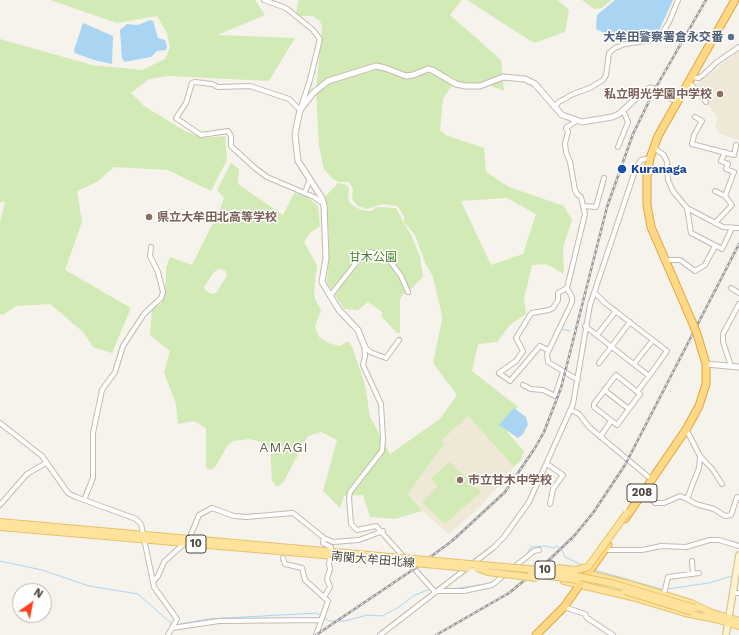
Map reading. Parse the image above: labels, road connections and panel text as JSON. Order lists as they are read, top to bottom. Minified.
{"streets":{"highway":["208"],"main road":["10","南関大牟田北線"]},"districts":["AMAGI"],"parks":["甘木公園"],"places":["大牟田警察署倉永交番","私立明光学園中学校","Kuranaga","県立大牟田北高等学校","市立甘木中学校"],"north":"top right"}
